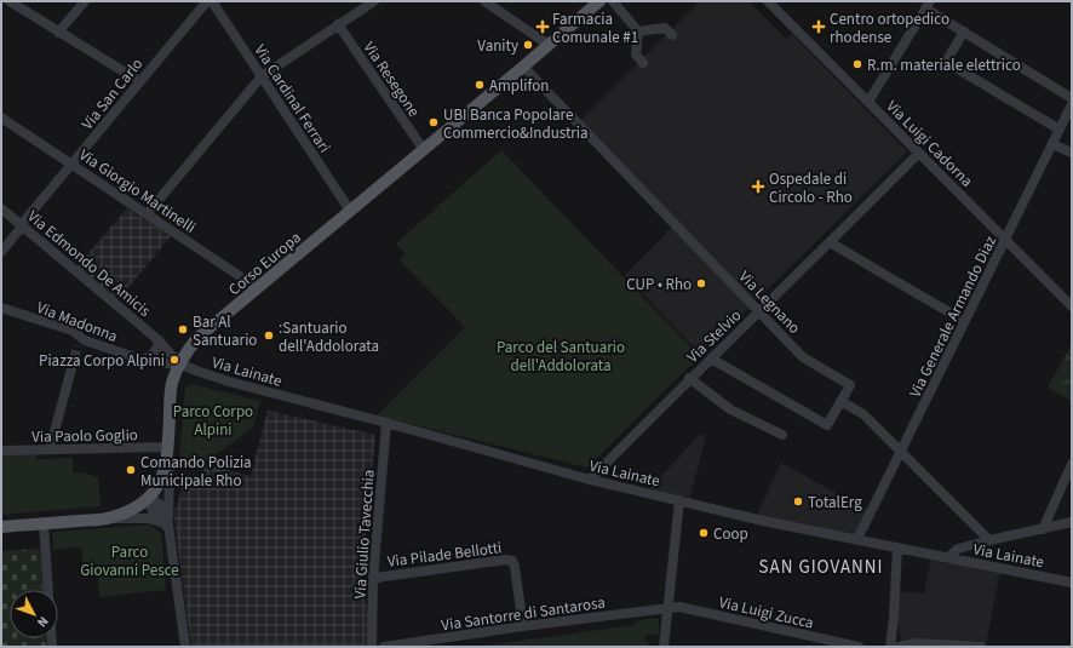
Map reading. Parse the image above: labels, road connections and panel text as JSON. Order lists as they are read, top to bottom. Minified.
{"streets":{"main road":["Corso Europa"],"street":["Via Resegone","Via San Carlo","Via Cardinal Ferrari","Via Luigi Cadorna","Via Giorgio Martinelli","Via Edmondo De Amicis","Via Legnano","Via Generale Armando Diaz","Via Madonna","Via Stelvio","Via Lainate","Via Paolo Goglio","Via Giulio Tavecchia","Via Pilade Bellotti","Via Luigi Zucca","Via Santorre di Santarosa"]},"crossings":[["Via Resegone","Corso Europa"],["Via San Carlo","Via Giorgio Martinelli"],["Via San Carlo","Via Edmondo De Amicis"],["Via Cardinal Ferrari","Corso Europa"],["Via Luigi Cadorna","Via Generale Armando Diaz"],["Via Luigi Cadorna","Via Stelvio"],["Via Giorgio Martinelli","Corso Europa"],["Corso Europa","Via Legnano"],["Corso Europa","Via Lainate"],["Corso Europa","Via Paolo Goglio"],["Via Legnano","Via Stelvio"],["Via Generale Armando Diaz","Via Lainate"],["Via Stelvio","Via Lainate"],["Via Lainate","Via Giulio Tavecchia"],["Via Giulio Tavecchia","Via Pilade Bellotti"],["Via Pilade Bellotti","Via Santorre di Santarosa"],["Via Luigi Zucca","Via Santorre di Santarosa"]],"districts":["SAN GIOVANNI"],"parks":["Parco del Santuario dell'Addolorata","Parco Corpo Alpini","Parco Giovanni Pesce"],"places":{"health":["Farmacia Comunale #1","Centro ortopedico rhodense","Ospedale di Circolo - Rho"],"other":["Vanity","R.m. materiale elettrico","Amplifon","UBI Banca Popolare Commercio&Industria","CUP • Rho","Bar Al Santuario",":Santuario dell'Addolorata","Piazza Corpo Alpini","Comando Polizia Municipale Rho","TotalErg","Coop"]},"north":"bottom right"}
